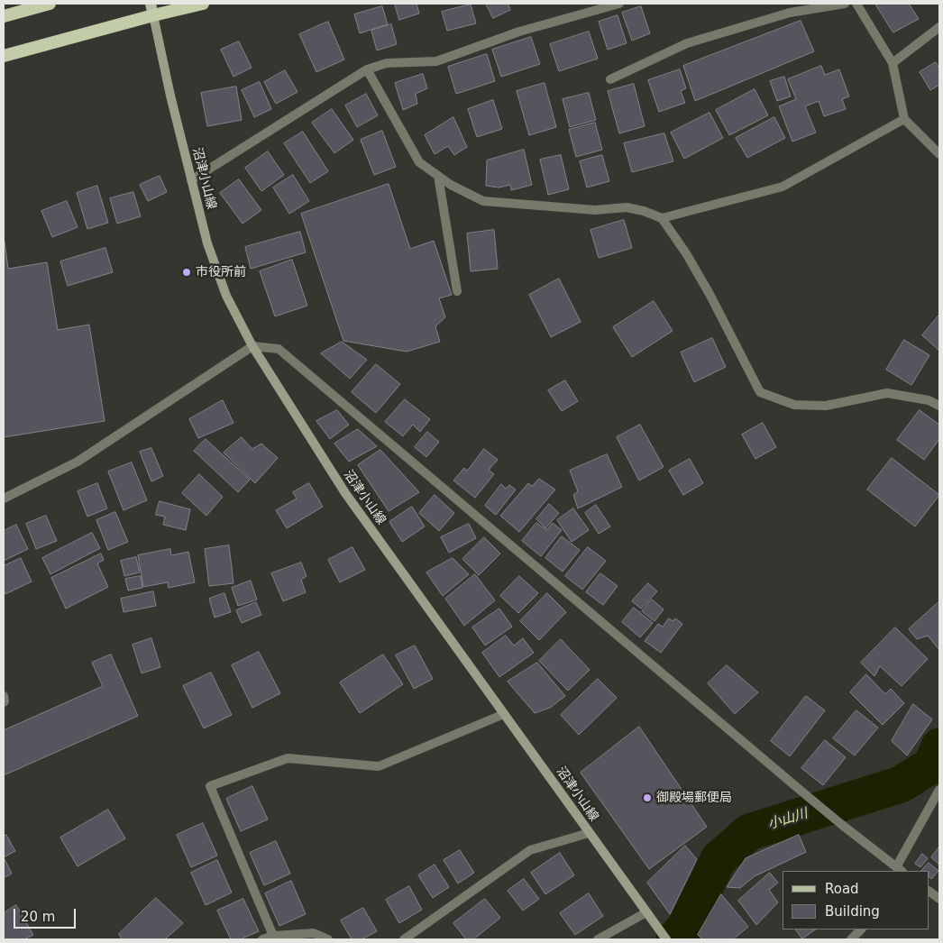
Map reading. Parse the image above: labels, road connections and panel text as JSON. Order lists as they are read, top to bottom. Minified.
{"streets":{"main road":["沼津小山線"]},"water":["小山川"],"places":["市役所前","御殿場郵便局"],"legend":["Road","Building"],"scale_bar":"20 m"}
